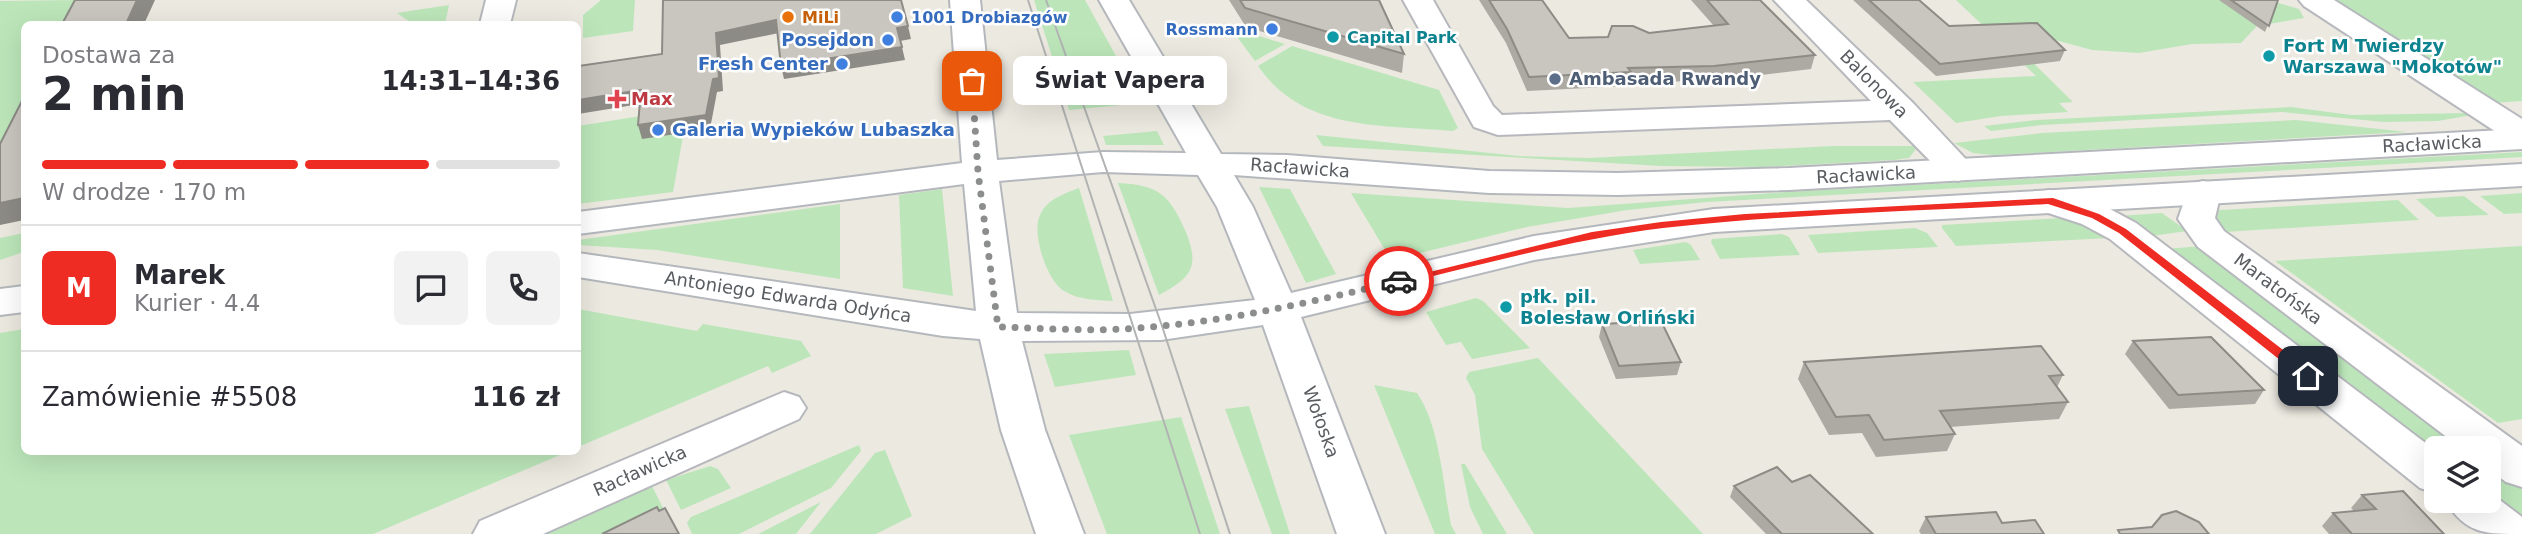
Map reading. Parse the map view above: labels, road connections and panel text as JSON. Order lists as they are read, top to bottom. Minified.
{"streets":{"main road":["Balonowa","Racławicka","Maratońska","Antoniego Edwarda Odyńca","Wołoska"]},"crossings":[["Balonowa","Racławicka"],["Racławicka","Maratońska"],["Racławicka","Antoniego Edwarda Odyńca"],["Racławicka","Wołoska"]],"places":{"other":["MiLi","1001 Drobiazgów","Rossmann","Capital Park","Posejdon","Fort M Twierdzy Warszawa \"Mokotów\"","Fresh Center","Ambasada Rwandy","Świat Vapera","Galeria Wypieków Lubaszka","płk. pil. Bolesław Orliński"],"health":["Max"]},"page":{"heading":["2 min","Dostawa za","14:31–14:36"],"panel":["Marek","Kurier · 4.4","Zamówienie #5508","116 zł"],"bubble":"Świat Vapera","bar":"W drodze · 170 m","round":"M"}}
